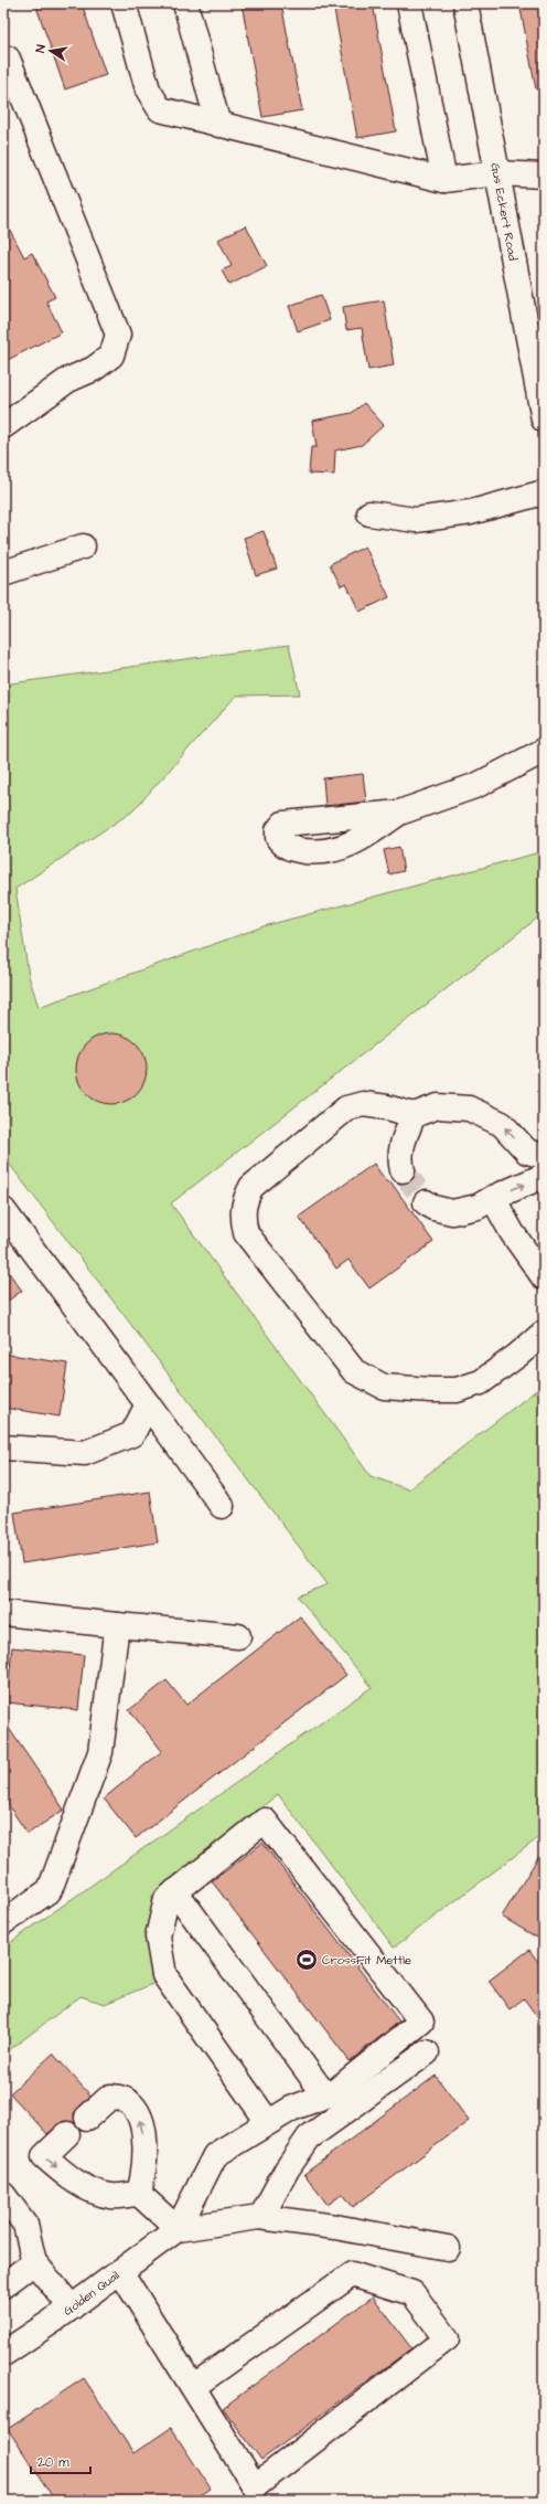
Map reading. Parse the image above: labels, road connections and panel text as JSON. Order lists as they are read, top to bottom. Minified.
{"streets":{"street":["Gus Eckert Road","Golden Quail"]},"places":{"sports":["CrossFit Mettle"]},"scale_bar":"20 m","north":"left"}
